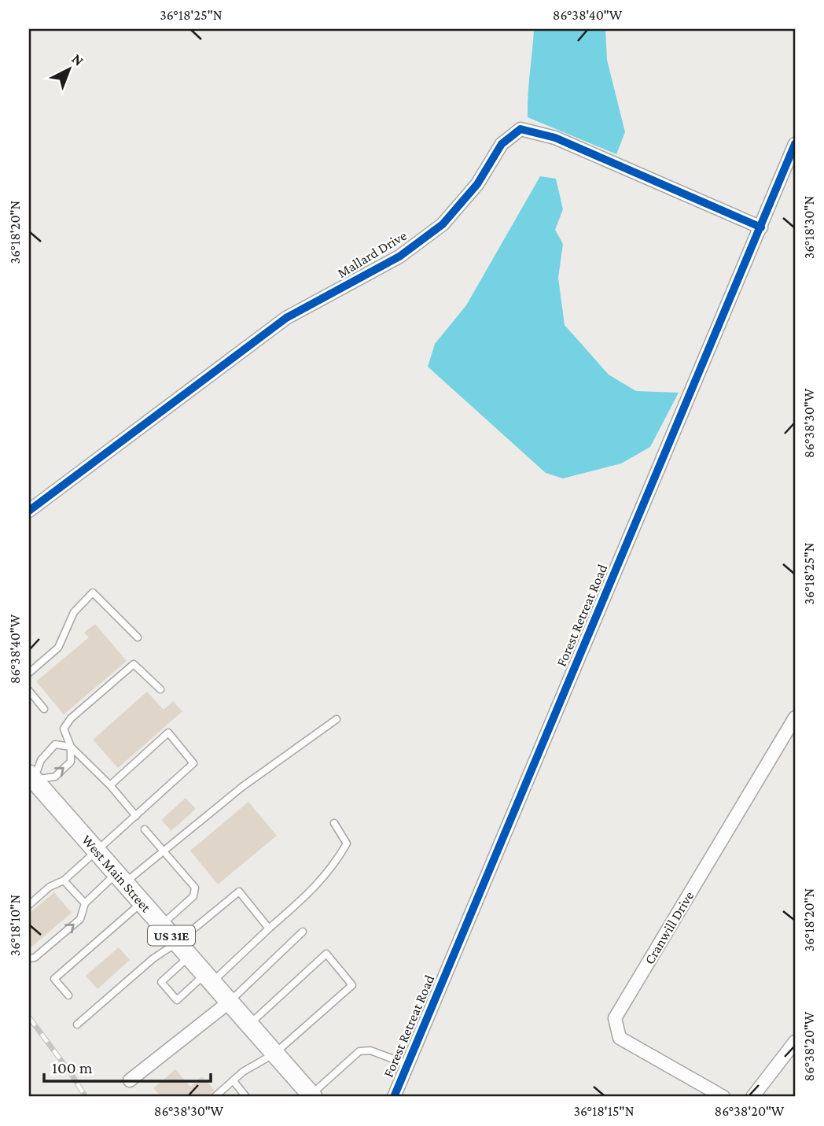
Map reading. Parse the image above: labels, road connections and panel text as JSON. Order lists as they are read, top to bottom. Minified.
{"streets":{"main road":["West Main Street","US 31E"],"street":["Mallard Drive","Forest Retreat Road","Cranwill Drive"]},"crossings":[["Mallard Drive","Forest Retreat Road"]],"scale_bar":"100 m","north":"top right","coordinates":["36°18'25\"N","86°38'40\"W","36°18'30\"N","36°18'20\"N","86°38'30\"W","36°18'10\"N","86°38'20\"W","36°18'15\"N"]}
